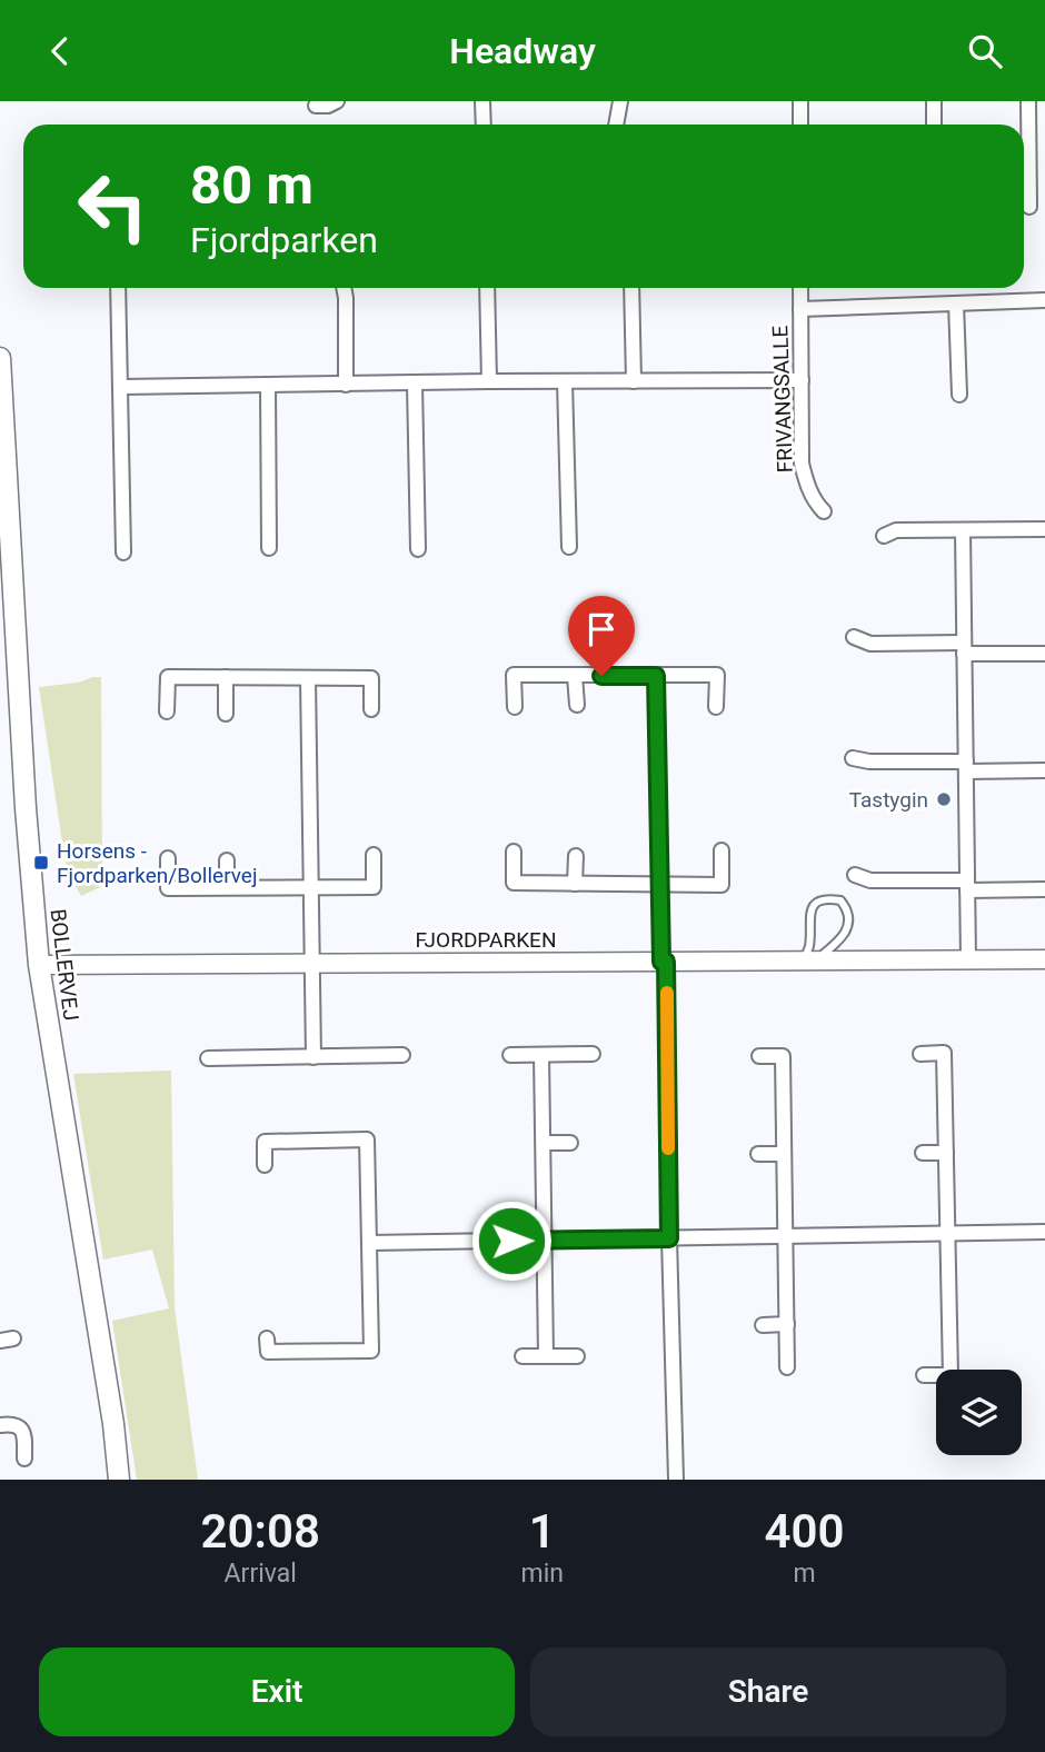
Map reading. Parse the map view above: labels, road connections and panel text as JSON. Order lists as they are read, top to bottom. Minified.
{"streets":{"main road":["BOLLERVEJ"],"street":["FRIVANGSALLE","FJORDPARKEN"]},"crossings":[["FJORDPARKEN","BOLLERVEJ"]],"places":{"other":["Tastygin"],"transit":["Horsens - Fjordparken/Bollervej"]},"page":{"header":"Headway","turn":["80 m","Fjordparken"],"eta":["20:08","Arrival","1","min","400","m"],"buttons":["Exit","Share"]}}
